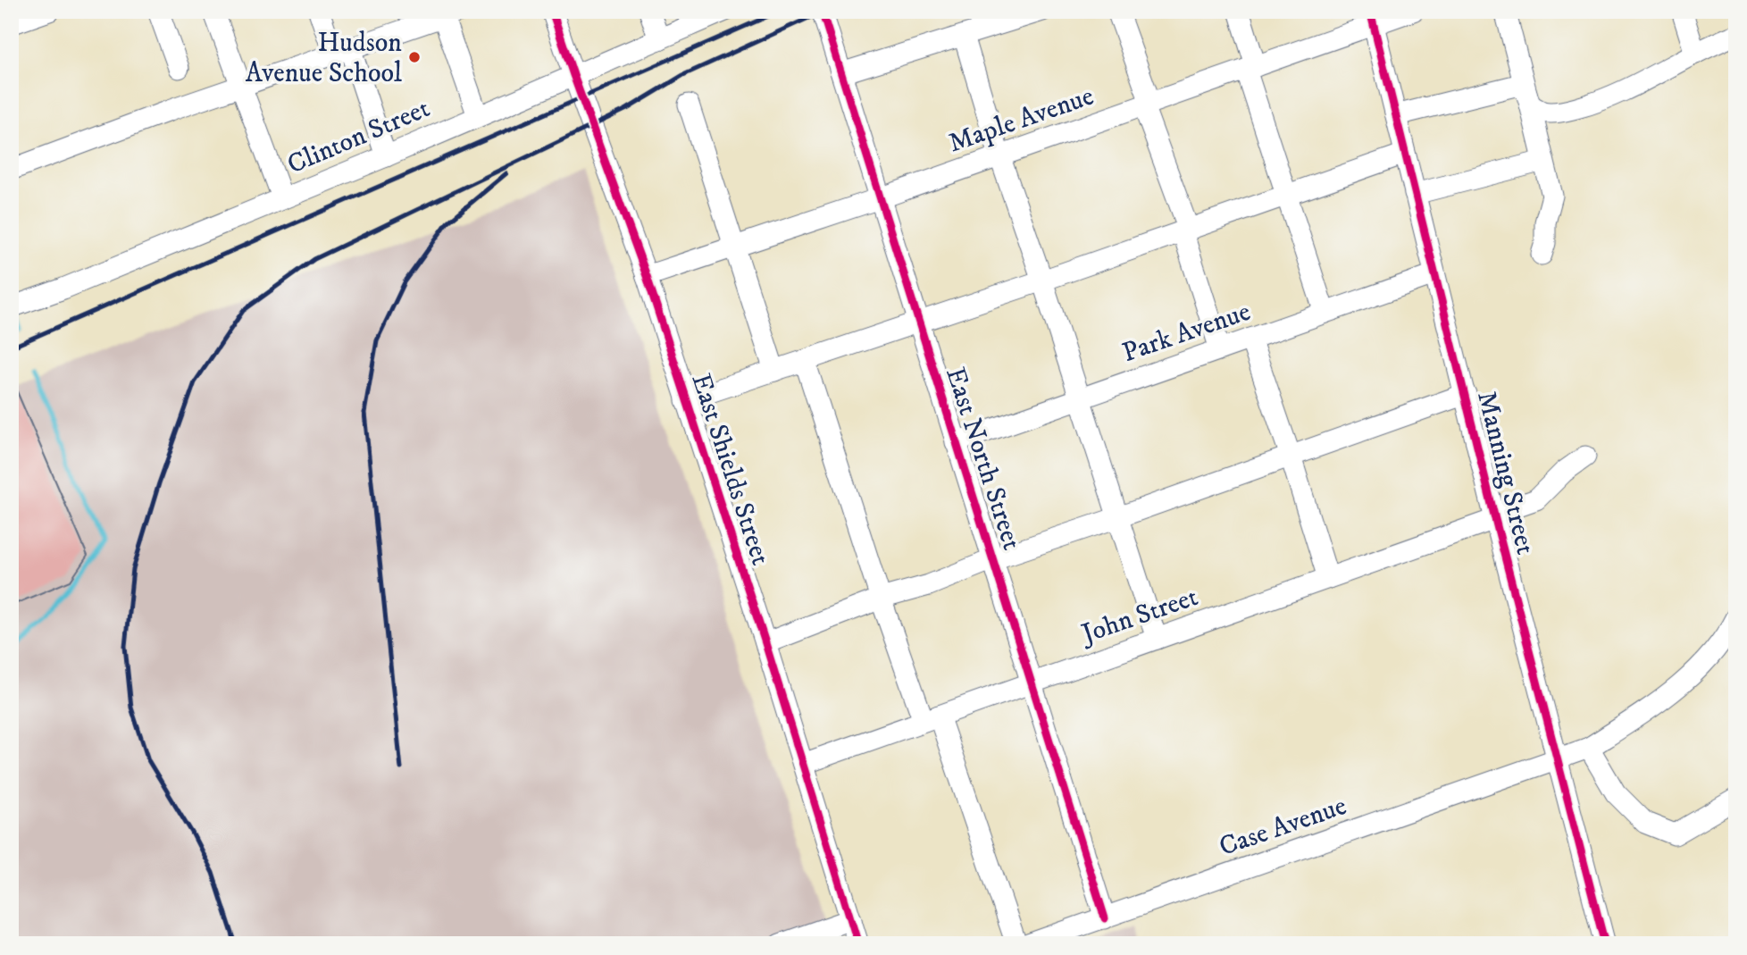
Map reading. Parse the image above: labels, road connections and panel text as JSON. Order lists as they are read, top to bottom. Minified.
{"streets":{"street":["Maple Avenue","Clinton Street","Park Avenue","East North Street","East Shields Street","Manning Street","John Street","Case Avenue"]},"crossings":[["Maple Avenue","East North Street"],["Maple Avenue","East Shields Street"],["Maple Avenue","Manning Street"],["Clinton Street","East Shields Street"],["Park Avenue","East North Street"],["Park Avenue","Manning Street"],["East North Street","John Street"],["East North Street","Case Avenue"],["East Shields Street","John Street"],["Manning Street","John Street"],["Manning Street","Case Avenue"]],"places":["Hudson Avenue School"]}
